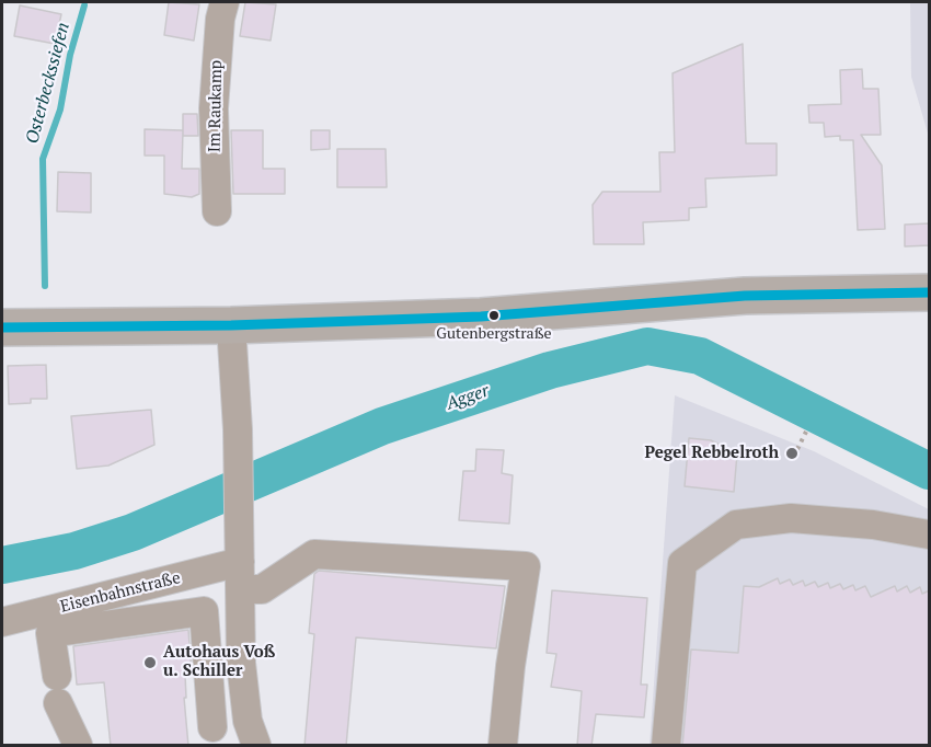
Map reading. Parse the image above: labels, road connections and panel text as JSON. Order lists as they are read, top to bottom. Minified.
{"streets":{"street":["Im Raukamp","Eisenbahnstraße"]},"water":["Osterbeckssiefen","Agger"],"places":["Gutenbergstraße","Pegel Rebbelroth","Autohaus Voß u. Schiller"]}
